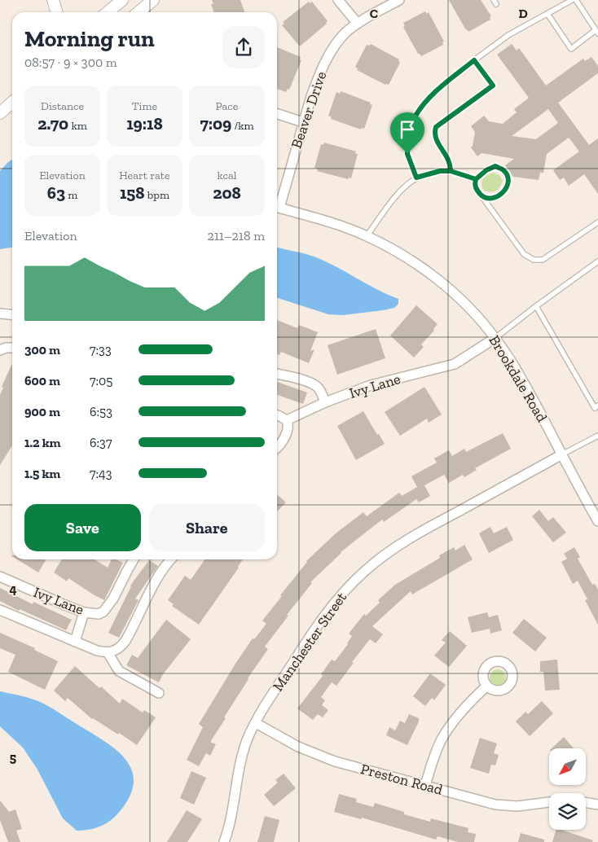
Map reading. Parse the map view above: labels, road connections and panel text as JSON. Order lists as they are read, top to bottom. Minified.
{"streets":{"street":["Beaver Drive","Brookdale Road","Ivy Lane","Manchester Street","Preston Road"]},"crossings":[["Brookdale Road","Ivy Lane"],["Brookdale Road","Manchester Street"],["Manchester Street","Preston Road"]],"north":"bottom left","page":{"heading":["Morning run","08:57 · 9 × 300 m"],"stats":[["Distance","2.70 km"],["Time","19:18"],["Pace","7:09 /km"],["Elevation","63 m"],["Heart rate","158 bpm"],["kcal","208"]],"chart":["Elevation","211–218 m"],"list":[{"name":"300 m","note":"7:33"},{"name":"600 m","note":"7:05"},{"name":"900 m","note":"6:53"},{"name":"1.2 km","note":"6:37"},{"name":"1.5 km","note":"7:43"}],"buttons":["Save","Share"]},"grid":{"columns":["C","D"],"rows":["4","5"]}}
